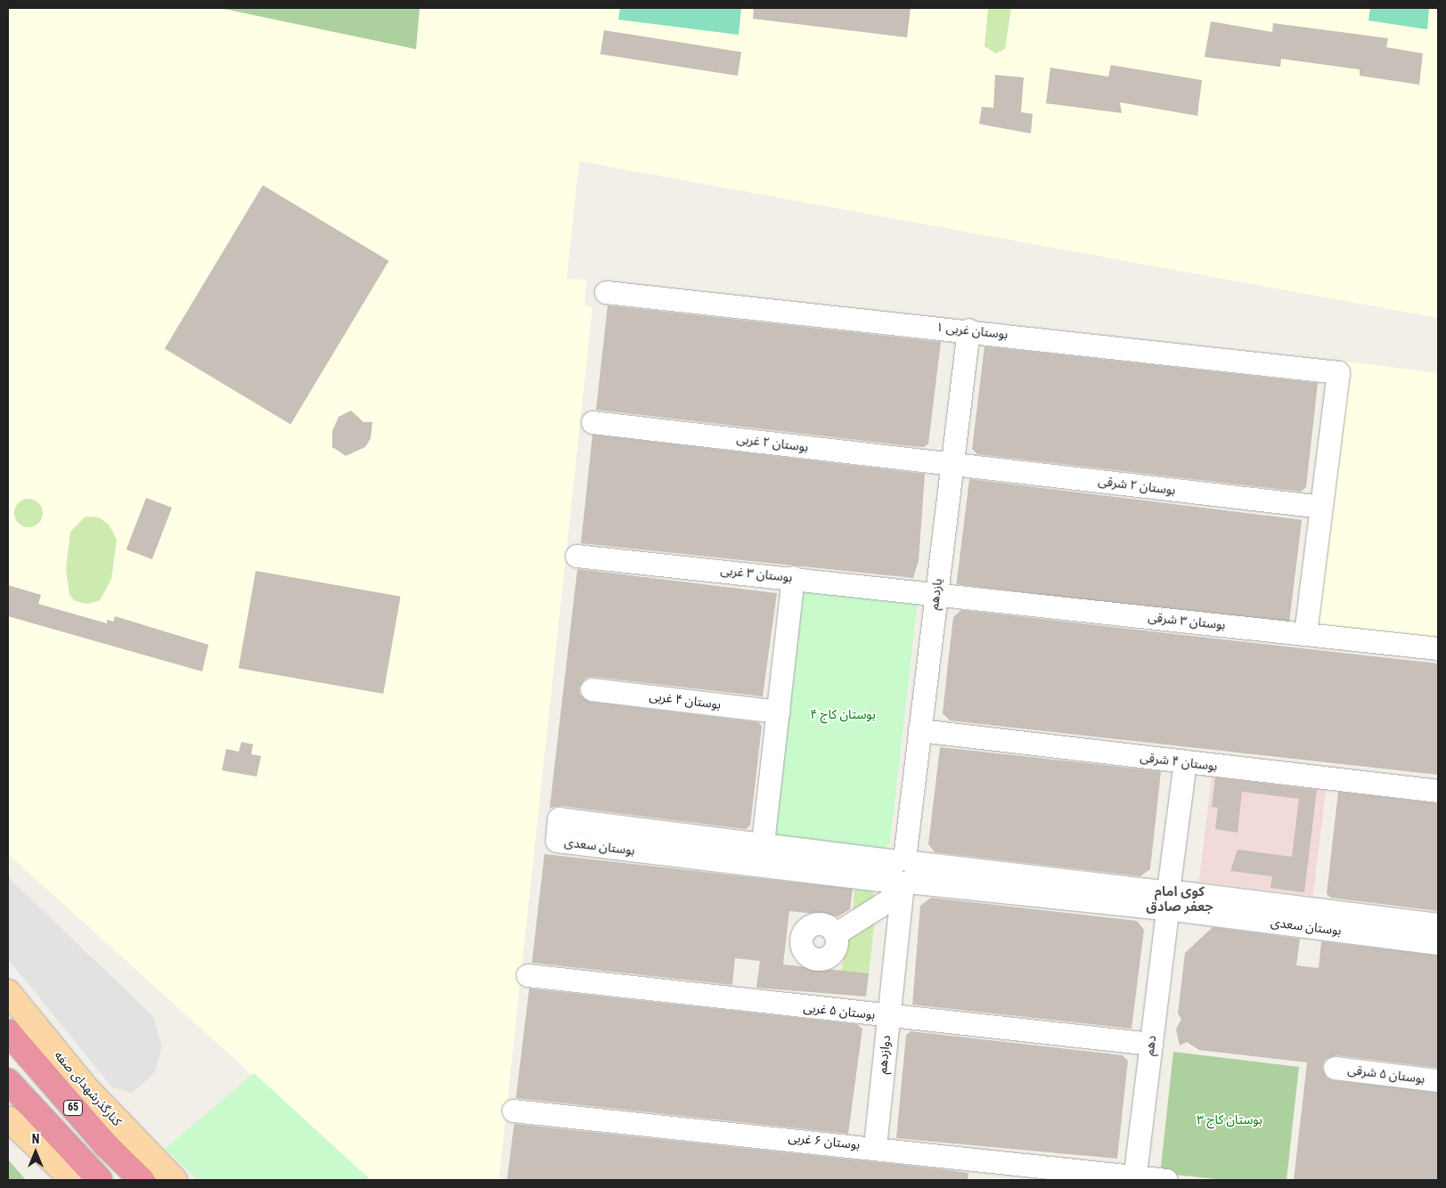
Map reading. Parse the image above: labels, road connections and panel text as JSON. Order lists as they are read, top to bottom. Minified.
{"streets":{"highway":["65"],"main road":["کنارگذرشهدای صفه"],"street":["بوستان غربی ۱","بوستان ۲ غربی","بوستان ۲ شرقی","بوستان ۳ غربی","یازدهم","بوستان ۳ شرقی","بوستان ۴ غربی","بوستان ۴ شرقی","بوستان سعدی","بوستان ۵ غربی","دهم","دوازدهم","بوستان ۵ شرقی","بوستان ۶ غربی"]},"crossings":[["بوستان غربی ۱","بوستان ۲ شرقی"],["بوستان غربی ۱","یازدهم"],["بوستان ۲ غربی","بوستان ۲ شرقی"],["بوستان ۲ غربی","یازدهم"],["بوستان ۲ شرقی","یازدهم"],["بوستان ۳ غربی","یازدهم"],["بوستان ۳ غربی","بوستان ۳ شرقی"],["یازدهم","بوستان ۳ شرقی"],["یازدهم","بوستان ۴ شرقی"],["یازدهم","بوستان سعدی"],["یازدهم","دوازدهم"],["بوستان ۴ شرقی","دهم"],["بوستان سعدی","دهم"],["بوستان سعدی","دوازدهم"],["بوستان ۵ غربی","دهم"],["بوستان ۵ غربی","دوازدهم"],["دهم","بوستان ۶ غربی"],["دوازدهم","بوستان ۶ غربی"]],"districts":["کوی امام جعفر صادق"],"parks":["بوستان کاج ۴","بوستان کاج ۳"],"north":"top"}
